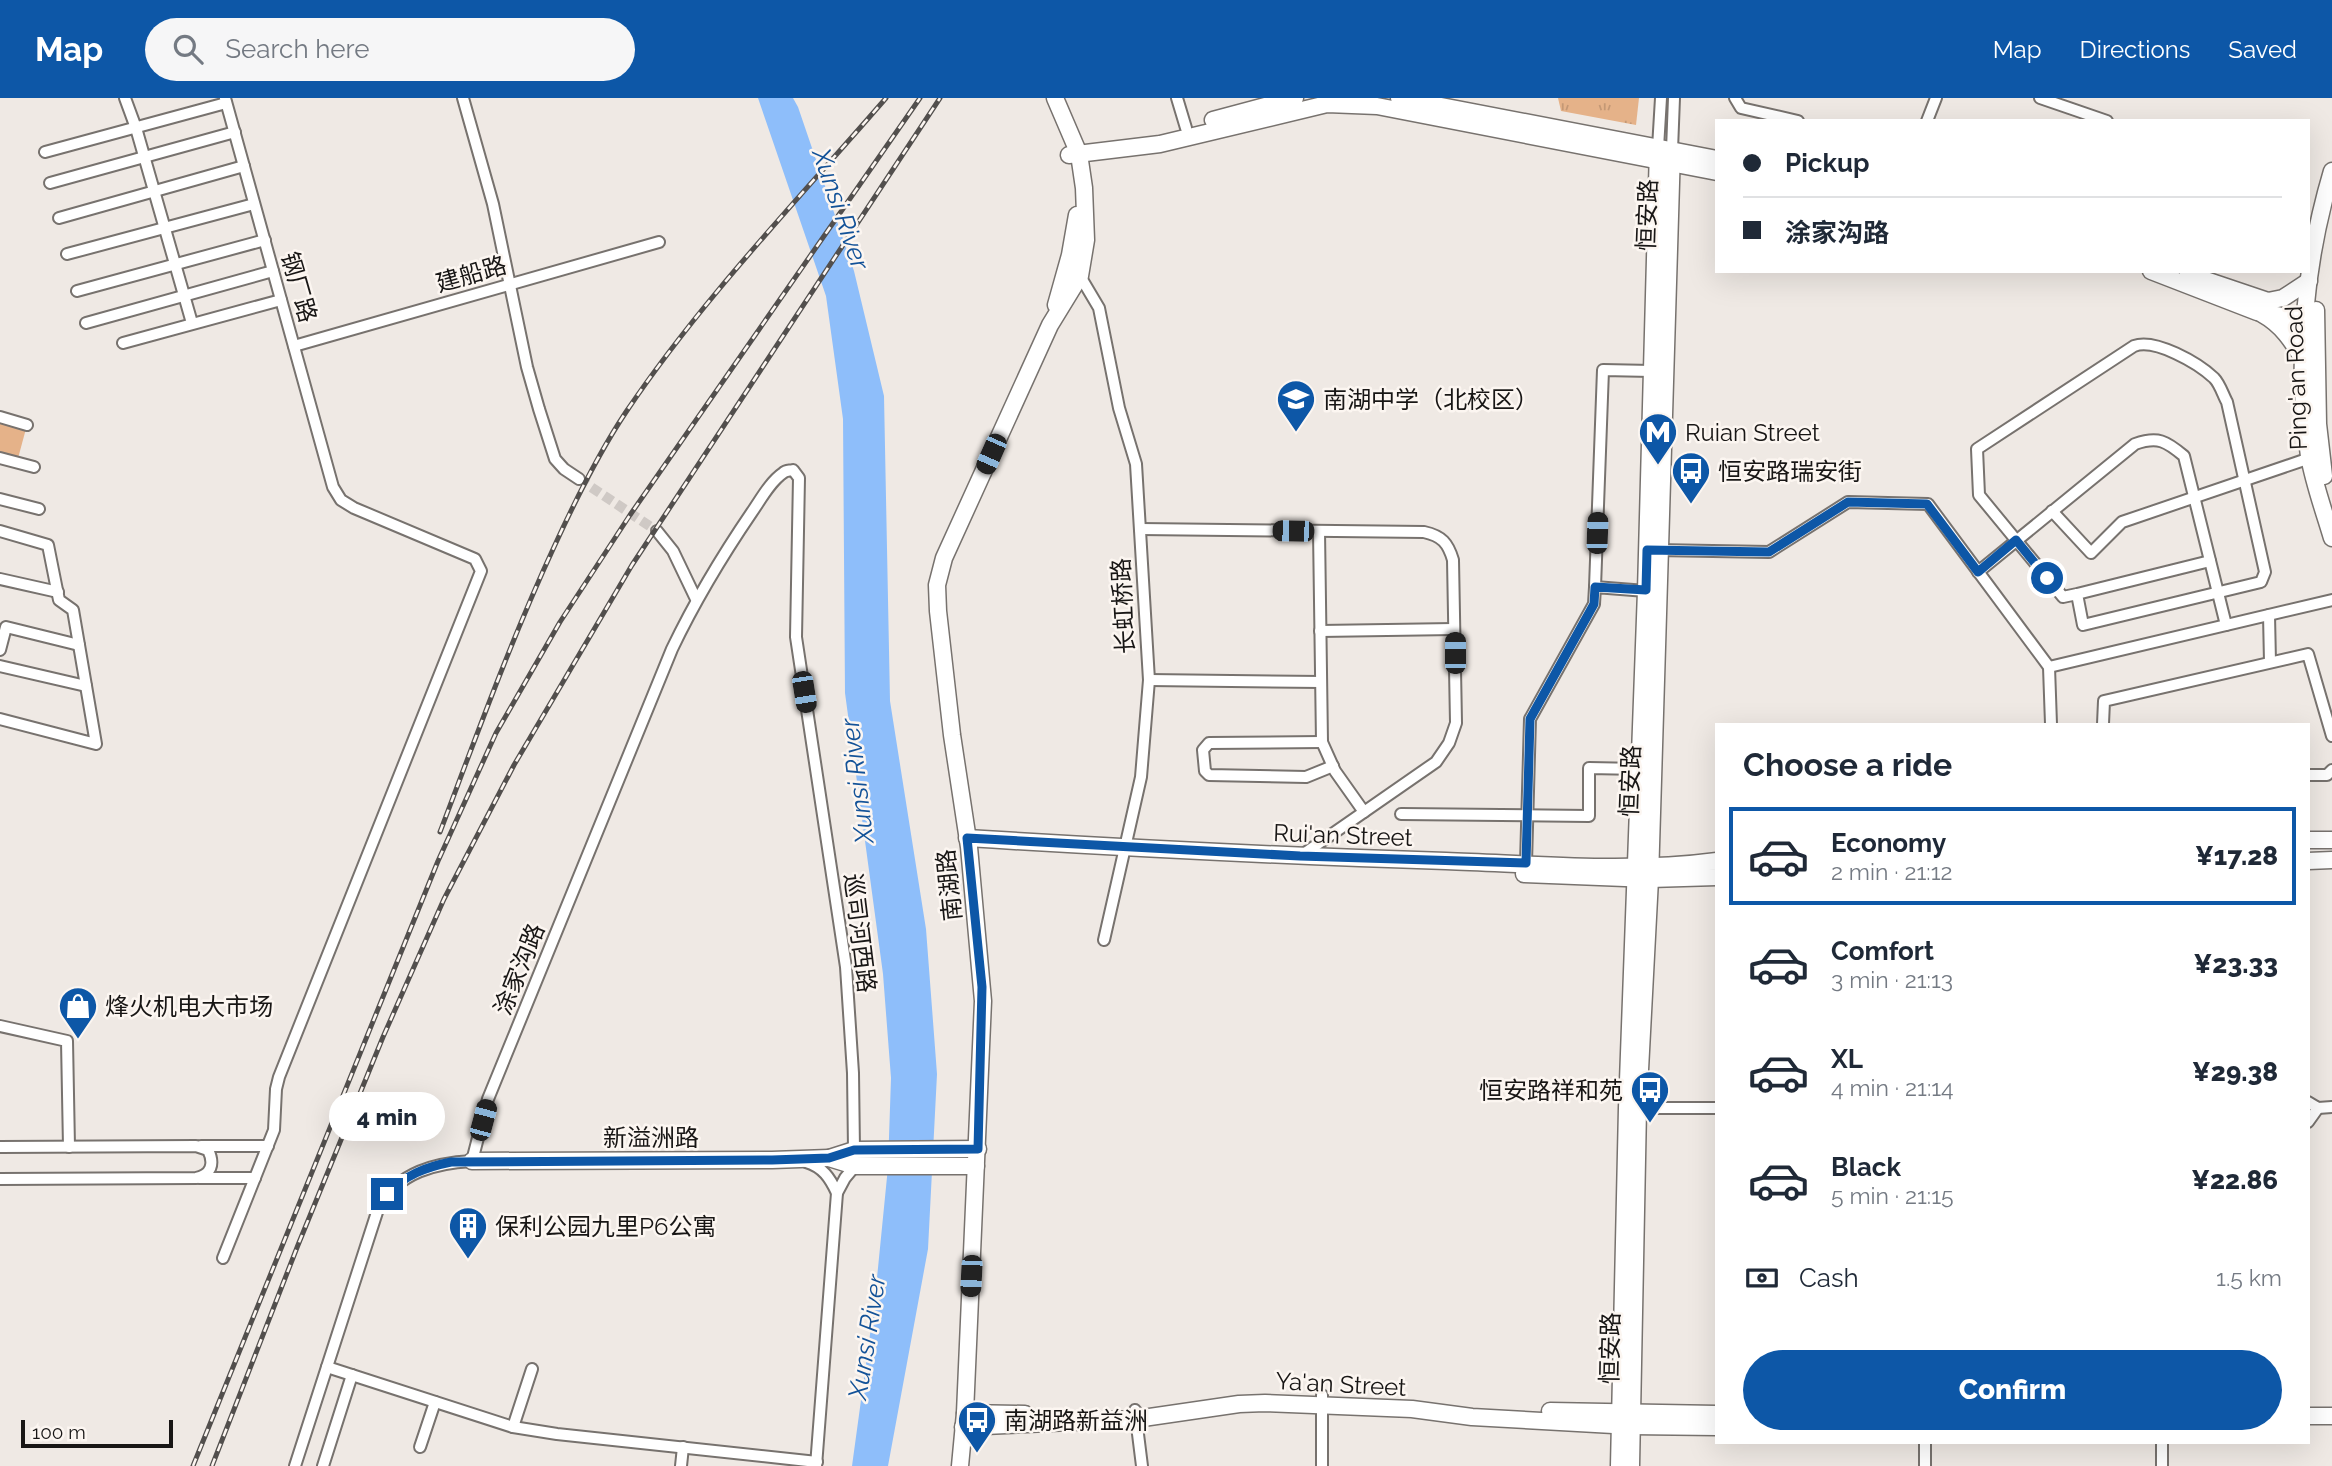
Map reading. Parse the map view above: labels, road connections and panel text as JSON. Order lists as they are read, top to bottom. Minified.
{"streets":{"main road":["恒安路","Ping'an Road","Rui'an Street","南湖路","新溢洲路","Ya'an Street"],"street":["建船路","钢厂路","长虹桥路","巡司河西路","涂家沟路"]},"crossings":[["恒安路","Rui'an Street"],["恒安路","Ya'an Street"],["建船路","钢厂路"],["长虹桥路","Rui'an Street"],["Rui'an Street","南湖路"],["南湖路","Ya'an Street"],["巡司河西路","涂家沟路"],["巡司河西路","新溢洲路"],["涂家沟路","新溢洲路"]],"water":["Xunsi River"],"places":{"school or university":["南湖中学（北校区）"],"metro station":["Ruian Street"],"bus stop":["恒安路瑞安街","恒安路祥和苑","南湖路新益洲"],"shop":["烽火机电大市场"],"building":["保利公园九里P6公寓"]},"scale_bar":"100 m","page":{"header":"Map","search":"Search here","nav":["Map","Directions","Saved"],"banner":["Pickup","涂家沟路"],"heading":"Choose a ride","list":[{"name":"Economy","note":"2 min · 21:12","value":"¥17.28"},{"name":"Comfort","note":"3 min · 21:13","value":"¥23.33"},{"name":"XL","note":"4 min · 21:14","value":"¥29.38"},{"name":"Black","note":"5 min · 21:15","value":"¥22.86"}],"bubble":"4 min","pay":["Cash","1.5 km"],"buttons":"Confirm","scale":"100 m"}}
